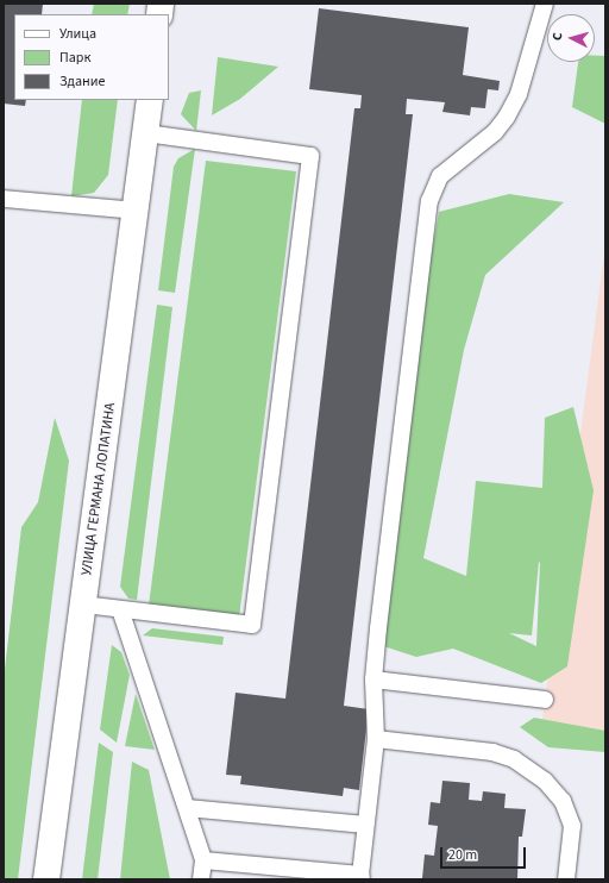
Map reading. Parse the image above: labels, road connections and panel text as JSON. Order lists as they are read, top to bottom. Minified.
{"streets":{"street":["УЛИЦА ГЕРМАНА ЛОПАТИНА"]},"legend":["Улица","Парк","Здание"],"scale_bar":"20 m","north":"left"}
